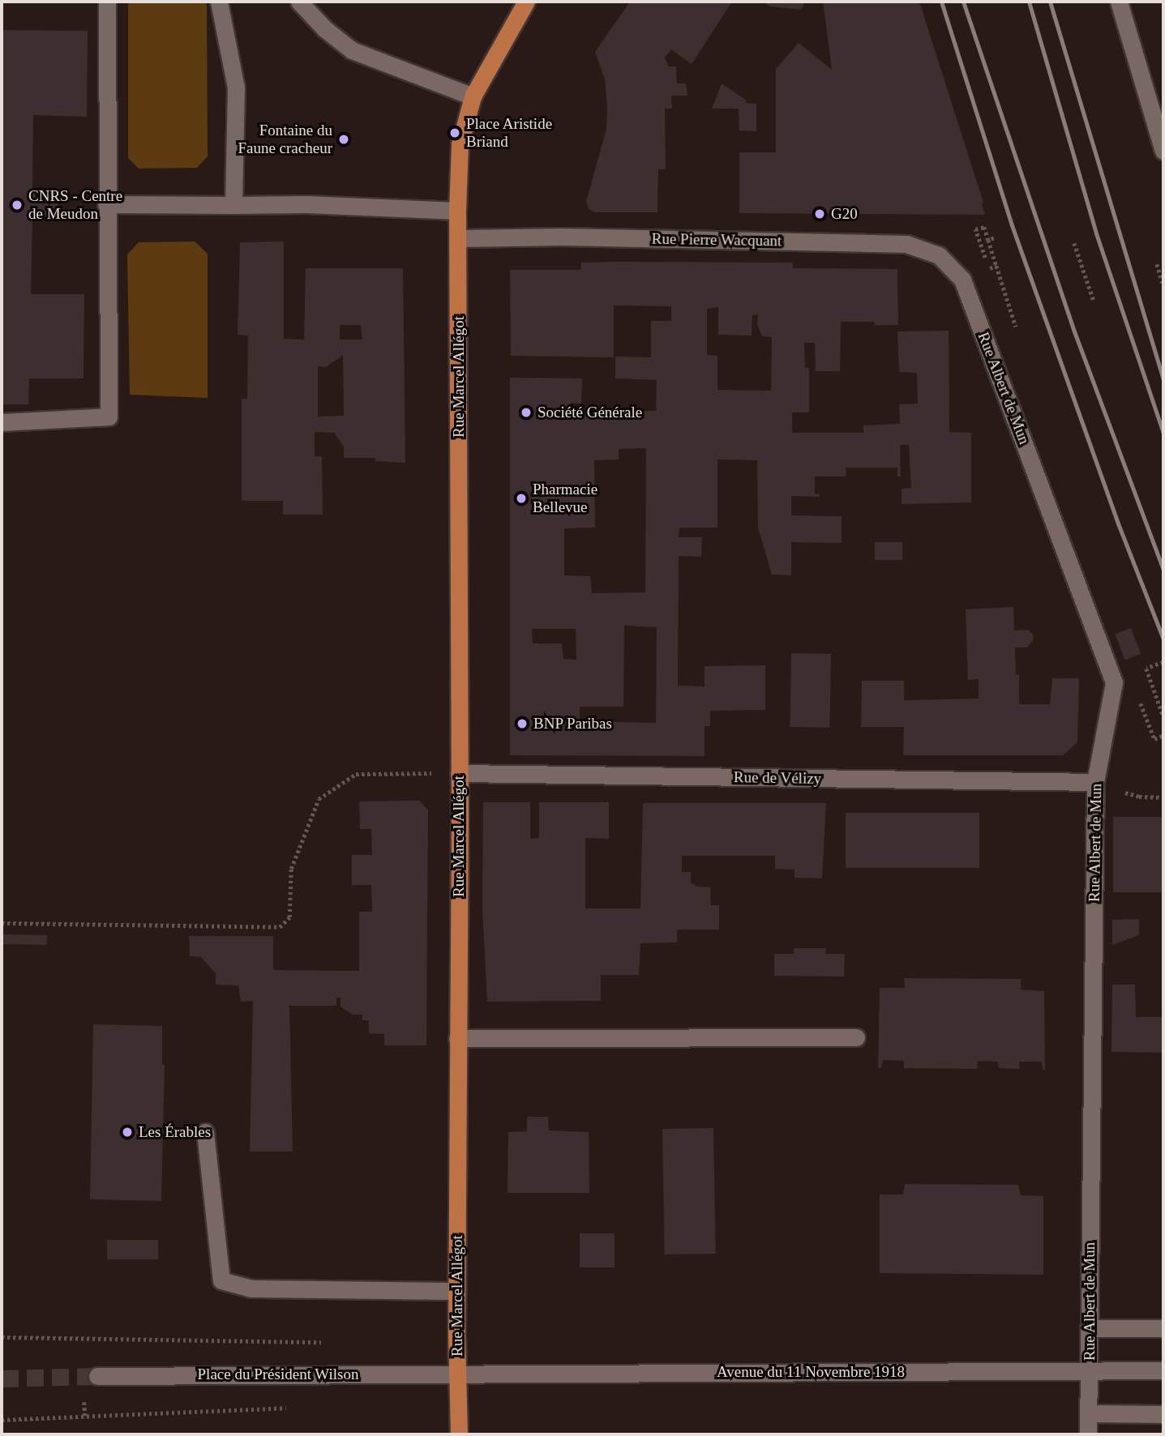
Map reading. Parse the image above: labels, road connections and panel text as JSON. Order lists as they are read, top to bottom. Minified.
{"streets":{"main road":["Rue Marcel Allégot"],"street":["Rue Pierre Wacquant","Rue Albert de Mun","Rue de Vélizy","Avenue du 11 Novembre 1918","Place du Président Wilson"]},"crossings":[["Rue Pierre Wacquant","Rue Marcel Allégot"],["Rue Pierre Wacquant","Rue Albert de Mun"],["Rue Marcel Allégot","Rue de Vélizy"],["Rue Marcel Allégot","Avenue du 11 Novembre 1918"],["Rue Marcel Allégot","Place du Président Wilson"],["Rue Albert de Mun","Rue de Vélizy"],["Rue Albert de Mun","Avenue du 11 Novembre 1918"],["Avenue du 11 Novembre 1918","Place du Président Wilson"]],"places":["Place Aristide Briand","Fontaine du Faune cracheur","CNRS - Centre de Meudon","G20","Société Générale","Pharmacie Bellevue","BNP Paribas","Les Érables"]}
